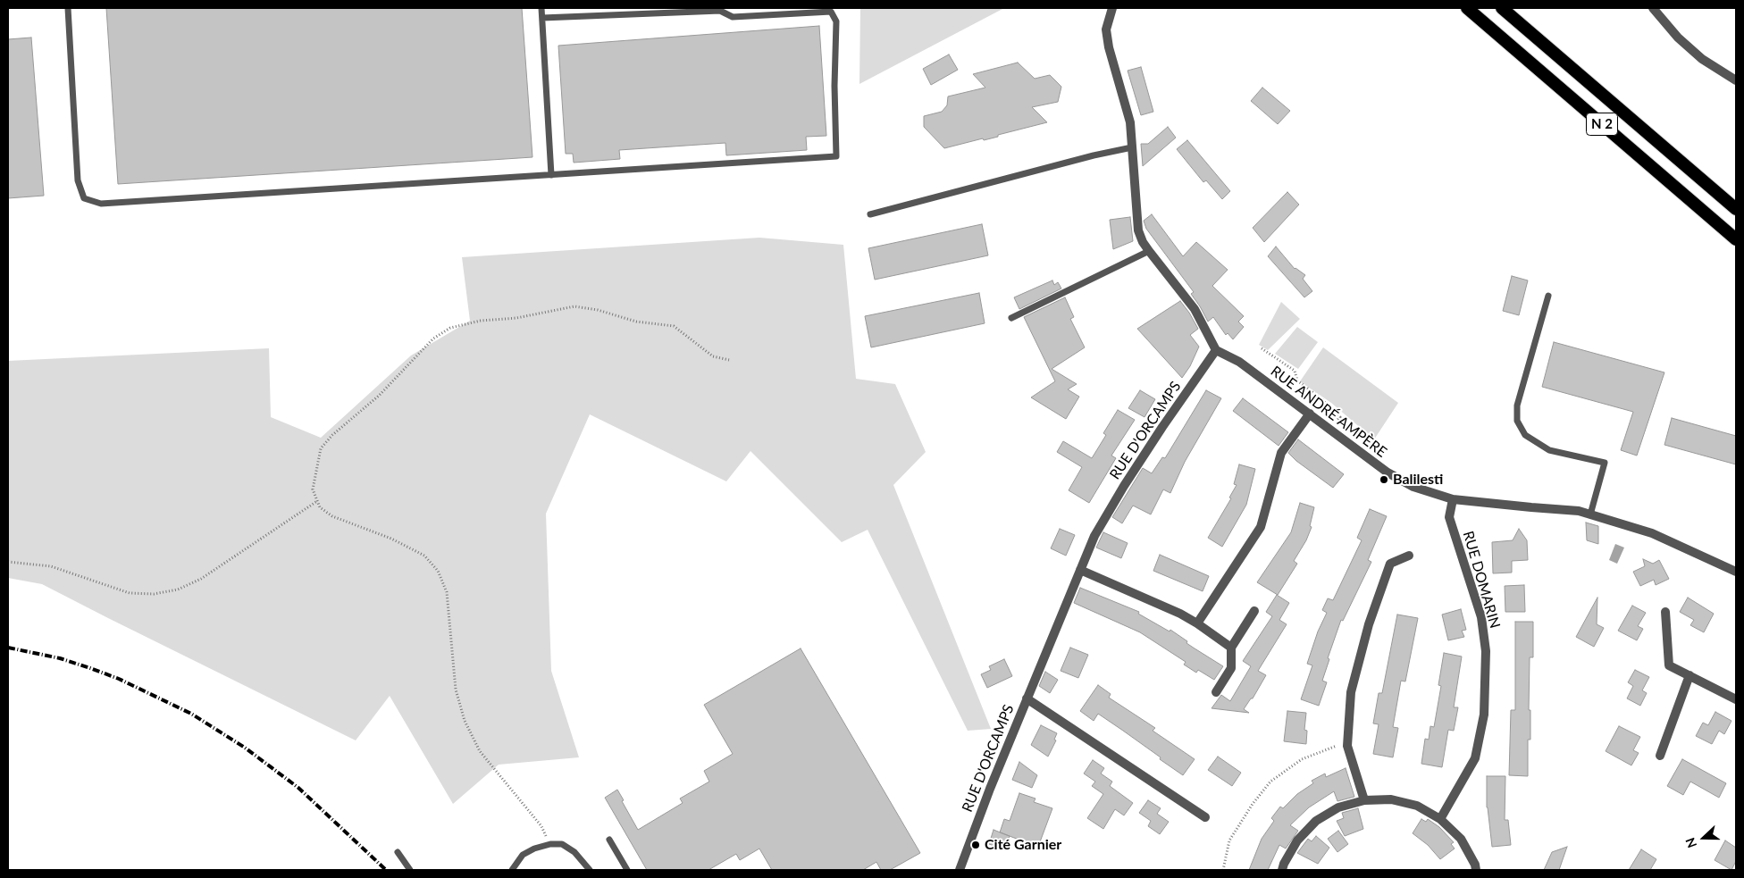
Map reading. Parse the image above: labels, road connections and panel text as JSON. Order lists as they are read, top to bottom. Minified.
{"streets":{"highway":["N 2"],"street":["RUE ANDRÉ AMPÈRE","RUE D'ORCAMPS","RUE DOMARIN"]},"crossings":[["RUE ANDRÉ AMPÈRE","RUE D'ORCAMPS"],["RUE ANDRÉ AMPÈRE","RUE DOMARIN"]],"places":["Balilesti","Cité Garnier"],"north":"left"}
